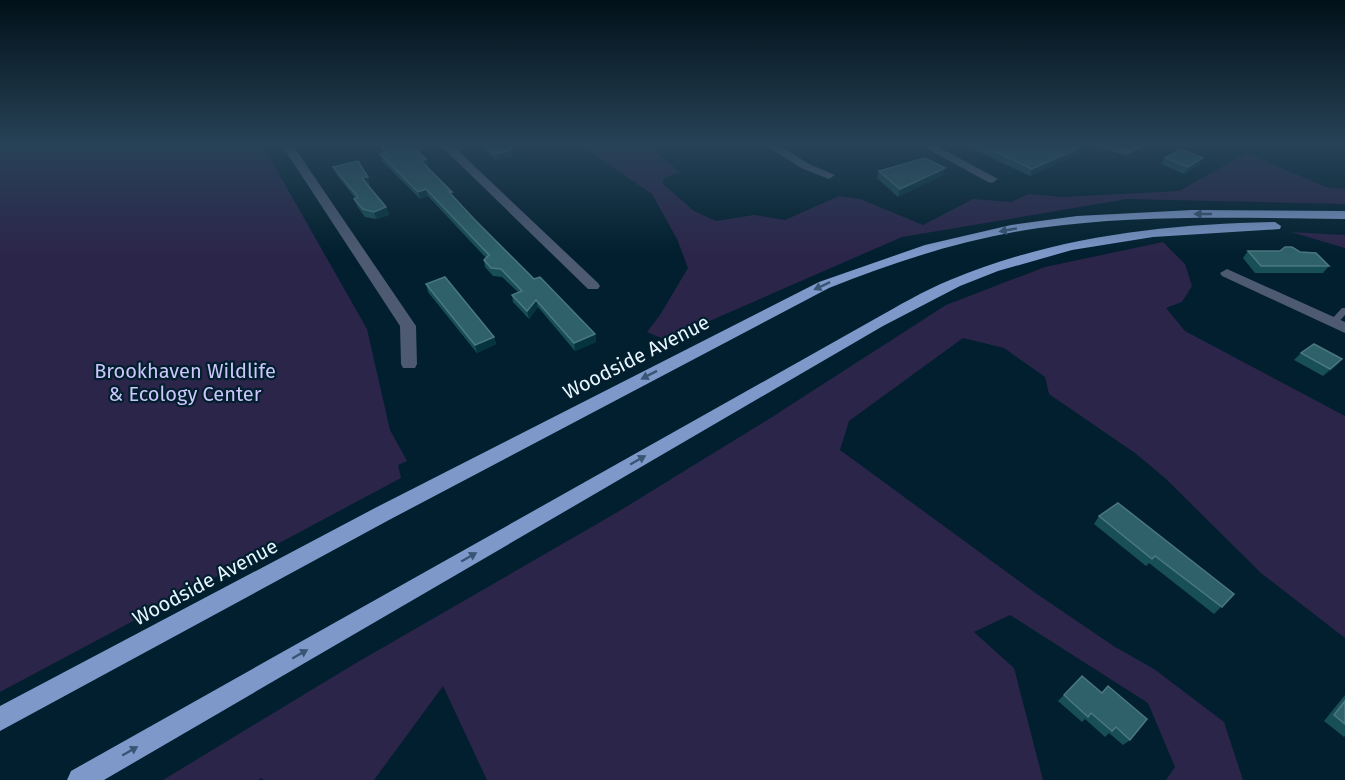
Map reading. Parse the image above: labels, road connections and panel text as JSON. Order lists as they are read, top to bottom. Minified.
{"streets":{"main road":["Woodside Avenue"]},"parks":["Brookhaven Wildlife & Ecology Center"]}
